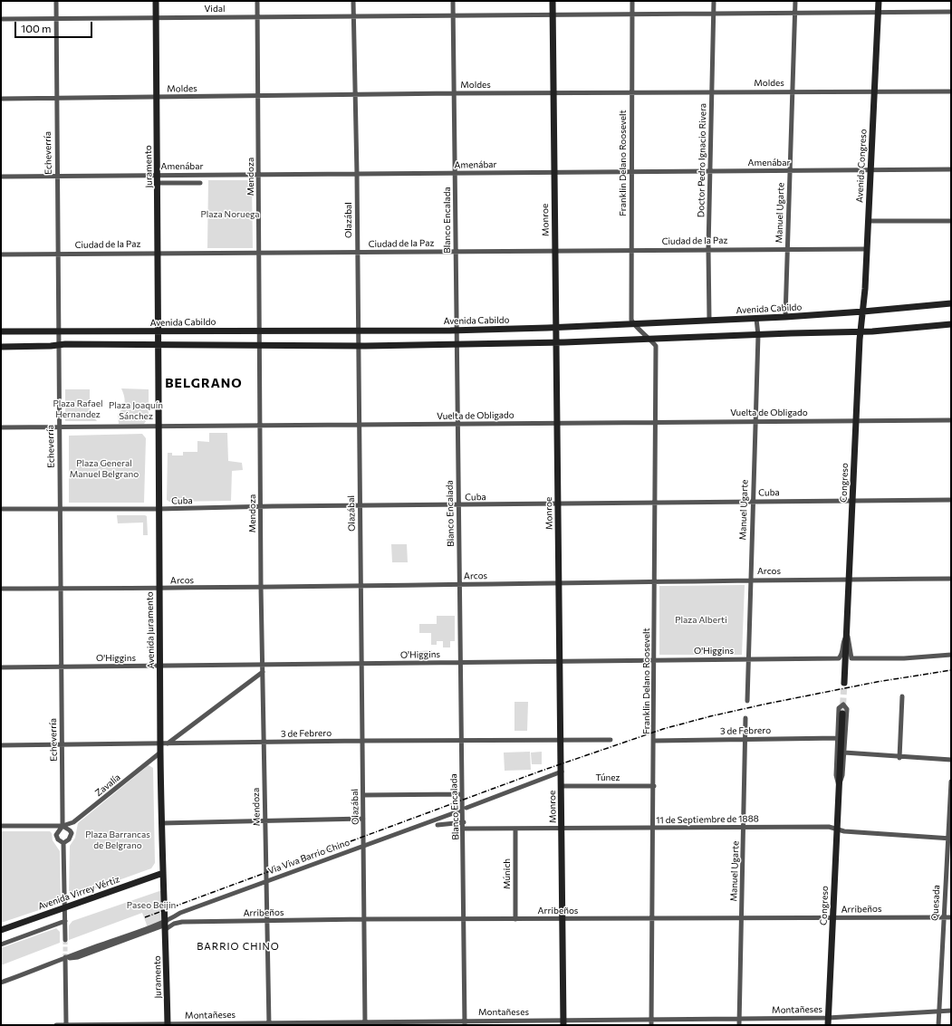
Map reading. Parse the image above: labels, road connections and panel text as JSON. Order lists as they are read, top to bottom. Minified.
{"streets":{"main road":["Avenida Congreso","Juramento","Monroe","Avenida Cabildo","Congreso","Avenida Juramento","Avenida Virrey Vértiz"],"street":["Vidal","Moldes","Echeverría","Doctor Pedro Ignacio Rivera","Franklin Delano Roosevelt","Amenábar","Mendoza","Manuel Ugarte","Olazábal","Blanco Encalada","Ciudad de la Paz","Vuelta de Obligado","Cuba","Arcos","O'Higgins","3 de Febrero","Túnez","Zavalía","11 de Septiembre de 1888","Via Viva Barrio Chino","Múnich","Quesada","Arribeños","Montañeses"]},"crossings":[["Vidal","Echeverría"],["Vidal","Doctor Pedro Ignacio Rivera"],["Vidal","Franklin Delano Roosevelt"],["Vidal","Avenida Congreso"],["Vidal","Juramento"],["Vidal","Mendoza"],["Vidal","Manuel Ugarte"],["Vidal","Olazábal"],["Vidal","Blanco Encalada"],["Vidal","Monroe"],["Moldes","Echeverría"],["Moldes","Doctor Pedro Ignacio Rivera"],["Moldes","Franklin Delano Roosevelt"],["Moldes","Avenida Congreso"],["Moldes","Juramento"],["Moldes","Mendoza"],["Moldes","Manuel Ugarte"],["Moldes","Olazábal"],["Moldes","Blanco Encalada"],["Moldes","Monroe"],["Echeverría","Amenábar"],["Echeverría","Ciudad de la Paz"],["Echeverría","Avenida Cabildo"],["Echeverría","Vuelta de Obligado"],["Echeverría","Cuba"],["Echeverría","Arcos"],["Echeverría","O'Higgins"],["Echeverría","3 de Febrero"],["Echeverría","Zavalía"],["Echeverría","Avenida Virrey Vértiz"],["Doctor Pedro Ignacio Rivera","Amenábar"],["Doctor Pedro Ignacio Rivera","Ciudad de la Paz"],["Doctor Pedro Ignacio Rivera","Avenida Cabildo"],["Franklin Delano Roosevelt","Amenábar"],["Franklin Delano Roosevelt","Ciudad de la Paz"],["Franklin Delano Roosevelt","Avenida Cabildo"],["Franklin Delano Roosevelt","Vuelta de Obligado"],["Franklin Delano Roosevelt","Cuba"],["Franklin Delano Roosevelt","Arcos"],["Franklin Delano Roosevelt","O'Higgins"],["Franklin Delano Roosevelt","3 de Febrero"],["Franklin Delano Roosevelt","Túnez"],["Franklin Delano Roosevelt","11 de Septiembre de 1888"],["Franklin Delano Roosevelt","Arribeños"],["Franklin Delano Roosevelt","Montañeses"],["Amenábar","Avenida Congreso"],["Amenábar","Juramento"],["Amenábar","Mendoza"],["Amenábar","Manuel Ugarte"],["Amenábar","Olazábal"],["Amenábar","Blanco Encalada"],["Amenábar","Monroe"],["Avenida Congreso","Ciudad de la Paz"],["Avenida Congreso","Avenida Cabildo"],["Avenida Congreso","Congreso"],["Juramento","Ciudad de la Paz"],["Juramento","Avenida Cabildo"],["Juramento","Avenida Juramento"],["Juramento","Arribeños"],["Juramento","Montañeses"],["Mendoza","Ciudad de la Paz"],["Mendoza","Avenida Cabildo"],["Mendoza","Vuelta de Obligado"],["Mendoza","Cuba"],["Mendoza","Arcos"],["Mendoza","O'Higgins"],["Mendoza","3 de Febrero"],["Mendoza","Via Viva Barrio Chino"],["Mendoza","Arribeños"],["Mendoza","Montañeses"],["Manuel Ugarte","Ciudad de la Paz"],["Manuel Ugarte","Avenida Cabildo"],["Manuel Ugarte","Vuelta de Obligado"],["Manuel Ugarte","Cuba"],["Manuel Ugarte","Arcos"],["Manuel Ugarte","O'Higgins"],["Manuel Ugarte","3 de Febrero"],["Manuel Ugarte","11 de Septiembre de 1888"],["Manuel Ugarte","Arribeños"],["Manuel Ugarte","Montañeses"],["Olazábal","Ciudad de la Paz"],["Olazábal","Avenida Cabildo"],["Olazábal","Vuelta de Obligado"],["Olazábal","Cuba"],["Olazábal","Arcos"],["Olazábal","O'Higgins"],["Olazábal","3 de Febrero"],["Olazábal","Via Viva Barrio Chino"],["Olazábal","Arribeños"],["Olazábal","Montañeses"],["Blanco Encalada","Ciudad de la Paz"],["Blanco Encalada","Avenida Cabildo"],["Blanco Encalada","Vuelta de Obligado"],["Blanco Encalada","Cuba"],["Blanco Encalada","Arcos"],["Blanco Encalada","O'Higgins"],["Blanco Encalada","3 de Febrero"],["Blanco Encalada","11 de Septiembre de 1888"],["Blanco Encalada","Arribeños"],["Blanco Encalada","Montañeses"],["Monroe","Ciudad de la Paz"],["Monroe","Avenida Cabildo"],["Monroe","Vuelta de Obligado"],["Monroe","Cuba"],["Monroe","Arcos"],["Monroe","O'Higgins"],["Monroe","3 de Febrero"],["Monroe","Túnez"],["Monroe","11 de Septiembre de 1888"],["Monroe","Arribeños"],["Monroe","Montañeses"],["Avenida Cabildo","Avenida Juramento"],["Vuelta de Obligado","Congreso"],["Vuelta de Obligado","Avenida Juramento"],["Congreso","Cuba"],["Congreso","Arcos"],["Congreso","O'Higgins"],["Congreso","3 de Febrero"],["Congreso","11 de Septiembre de 1888"],["Congreso","Arribeños"],["Congreso","Montañeses"],["Cuba","Avenida Juramento"],["Arcos","Avenida Juramento"],["Avenida Juramento","O'Higgins"],["Avenida Juramento","3 de Febrero"],["Avenida Juramento","Zavalía"],["Avenida Juramento","Via Viva Barrio Chino"],["Avenida Juramento","Avenida Virrey Vértiz"],["Avenida Juramento","Arribeños"],["11 de Septiembre de 1888","Múnich"],["11 de Septiembre de 1888","Quesada"],["Múnich","Arribeños"],["Quesada","Arribeños"],["Quesada","Montañeses"]],"districts":["BELGRANO","BARRIO CHINO"],"parks":["Plaza Noruega","Plaza Rafael Hernandez","Plaza Joaquín Sánchez","Plaza General Manuel Belgrano","Plaza Alberti","Plaza Barrancas de Belgrano","Paseo Beijin"],"scale_bar":"100 m"}
